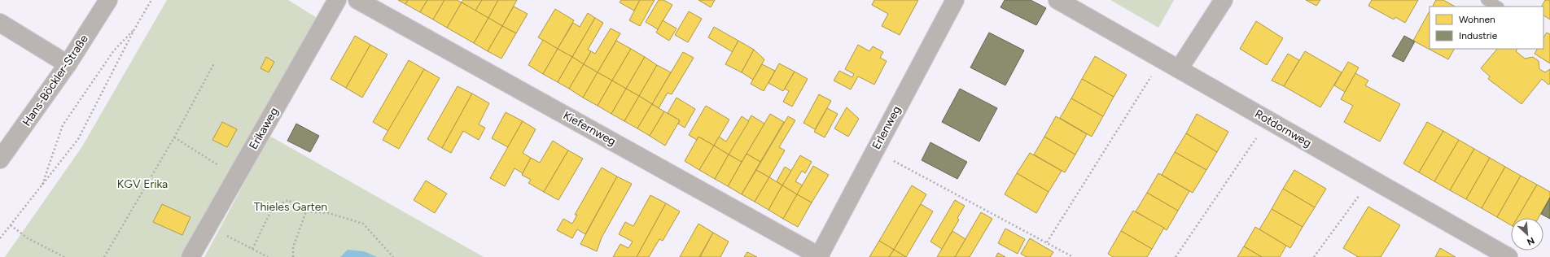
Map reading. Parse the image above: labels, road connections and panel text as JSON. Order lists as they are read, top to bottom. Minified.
{"streets":{"street":["Hans-Böckler-Straße","Erlenweg","Erikaweg","Kiefernweg","Rotdornweg"]},"crossings":[["Erlenweg","Kiefernweg"]],"parks":["KGV Erika","Thieles Garten"],"legend":["Wohnen","Industrie"],"north":"bottom right"}
